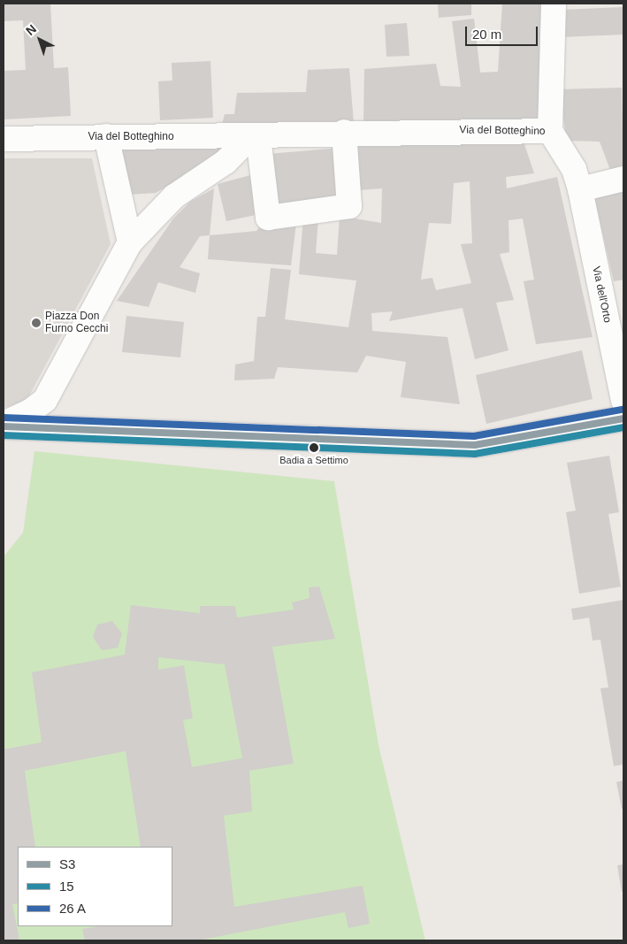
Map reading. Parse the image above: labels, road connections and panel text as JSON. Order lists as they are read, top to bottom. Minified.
{"streets":{"street":["Via del Botteghino","Via dell'Orto"]},"crossings":[["Via del Botteghino","Via dell'Orto"]],"places":["Piazza Don Furno Cecchi","Badia a Settimo"],"lines":["transit line S3","transit line 15"],"legend":["S3","15","26 A"],"scale_bar":"20 m","north":"top left"}
